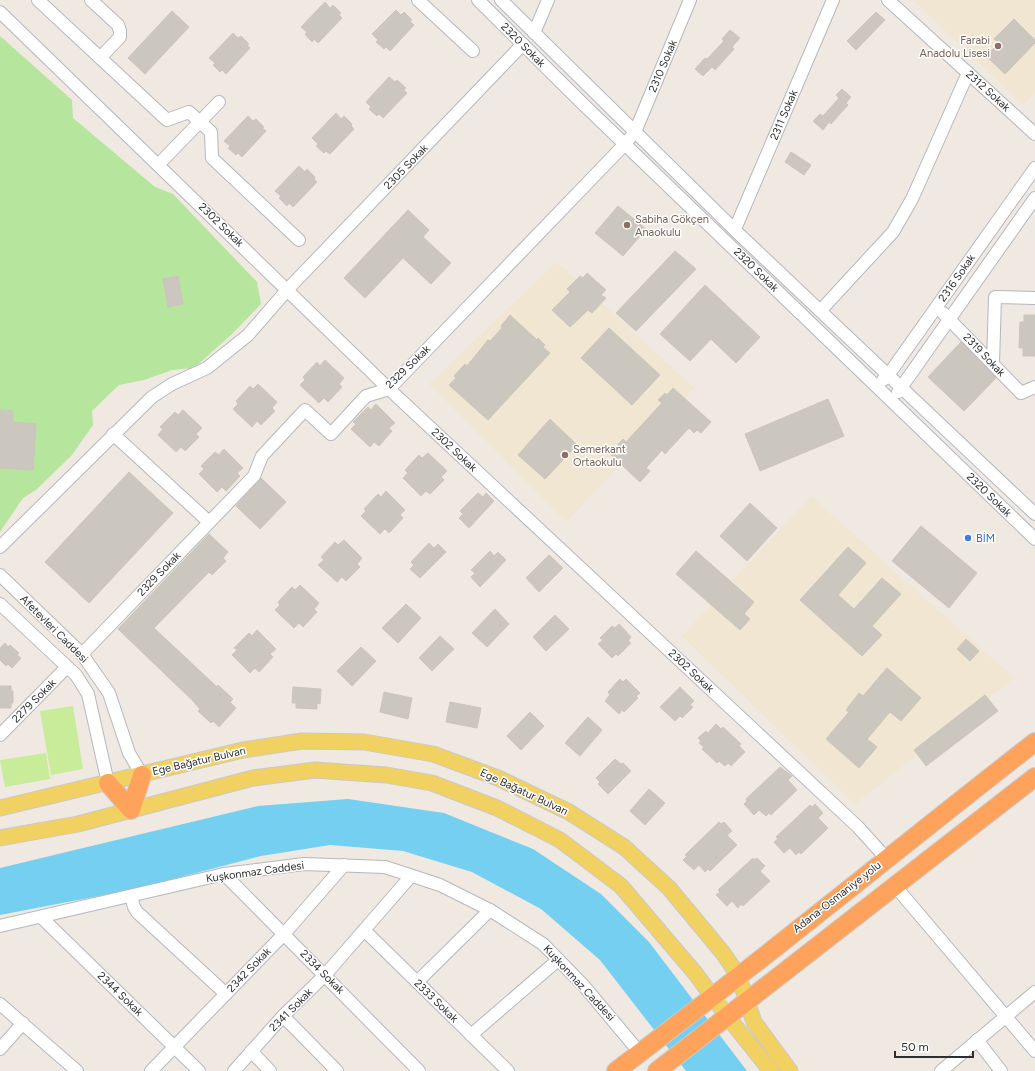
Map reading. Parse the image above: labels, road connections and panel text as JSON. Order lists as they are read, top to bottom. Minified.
{"streets":{"highway":["Adana-Osmaniye yolu"],"main road":["Ege Bağatur Bulvarı"],"street":["2320 Sokak","2310 Sokak","2312 Sokak","2311 Sokak","2305 Sokak","2302 Sokak","2316 Sokak","2319 Sokak","2329 Sokak","Afetevleri Caddesi","2279 Sokak","Kuşkonmaz Caddesi","2342 Sokak","2334 Sokak","2344 Sokak","2333 Sokak","2341 Sokak"]},"crossings":[["2320 Sokak","2310 Sokak"],["2320 Sokak","2311 Sokak"],["2320 Sokak","2305 Sokak"],["2320 Sokak","2316 Sokak"],["2320 Sokak","2329 Sokak"],["2310 Sokak","2329 Sokak"],["2305 Sokak","2302 Sokak"],["2302 Sokak","2329 Sokak"],["2302 Sokak","Adana-Osmaniye yolu"],["2316 Sokak","2319 Sokak"],["2329 Sokak","Afetevleri Caddesi"],["Afetevleri Caddesi","2279 Sokak"],["Afetevleri Caddesi","Ege Bağatur Bulvarı"],["Ege Bağatur Bulvarı","Adana-Osmaniye yolu"],["Kuşkonmaz Caddesi","Adana-Osmaniye yolu"],["Kuşkonmaz Caddesi","2342 Sokak"],["Kuşkonmaz Caddesi","2334 Sokak"],["Kuşkonmaz Caddesi","2344 Sokak"],["Kuşkonmaz Caddesi","2341 Sokak"],["2342 Sokak","2334 Sokak"],["2342 Sokak","2344 Sokak"],["2334 Sokak","2341 Sokak"],["2333 Sokak","2341 Sokak"]],"places":["Farabi Anadolu Lisesi","Sabiha Gökçen Anaokulu","Semerkant Ortaokulu","BİM"],"scale_bar":"50 m"}
